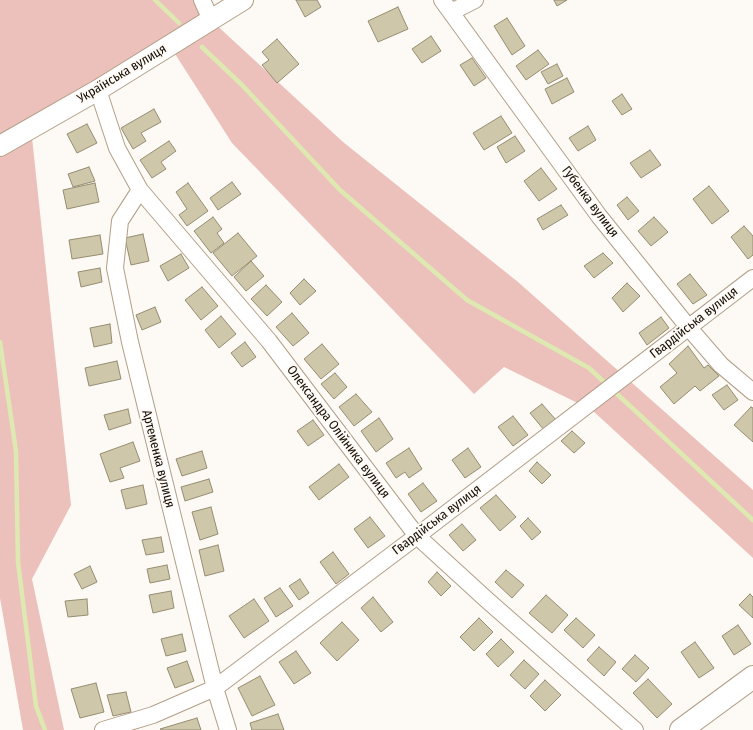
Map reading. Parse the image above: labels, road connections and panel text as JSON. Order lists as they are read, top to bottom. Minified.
{"streets":{"street":["Українська вулиця","Губенка вулиця","Гвардійська вулиця","Олександра Олійника вулиця","Артеменка вулиця"]},"crossings":[["Українська вулиця","Олександра Олійника вулиця"],["Губенка вулиця","Гвардійська вулиця"],["Гвардійська вулиця","Олександра Олійника вулиця"],["Гвардійська вулиця","Артеменка вулиця"],["Олександра Олійника вулиця","Артеменка вулиця"]]}
